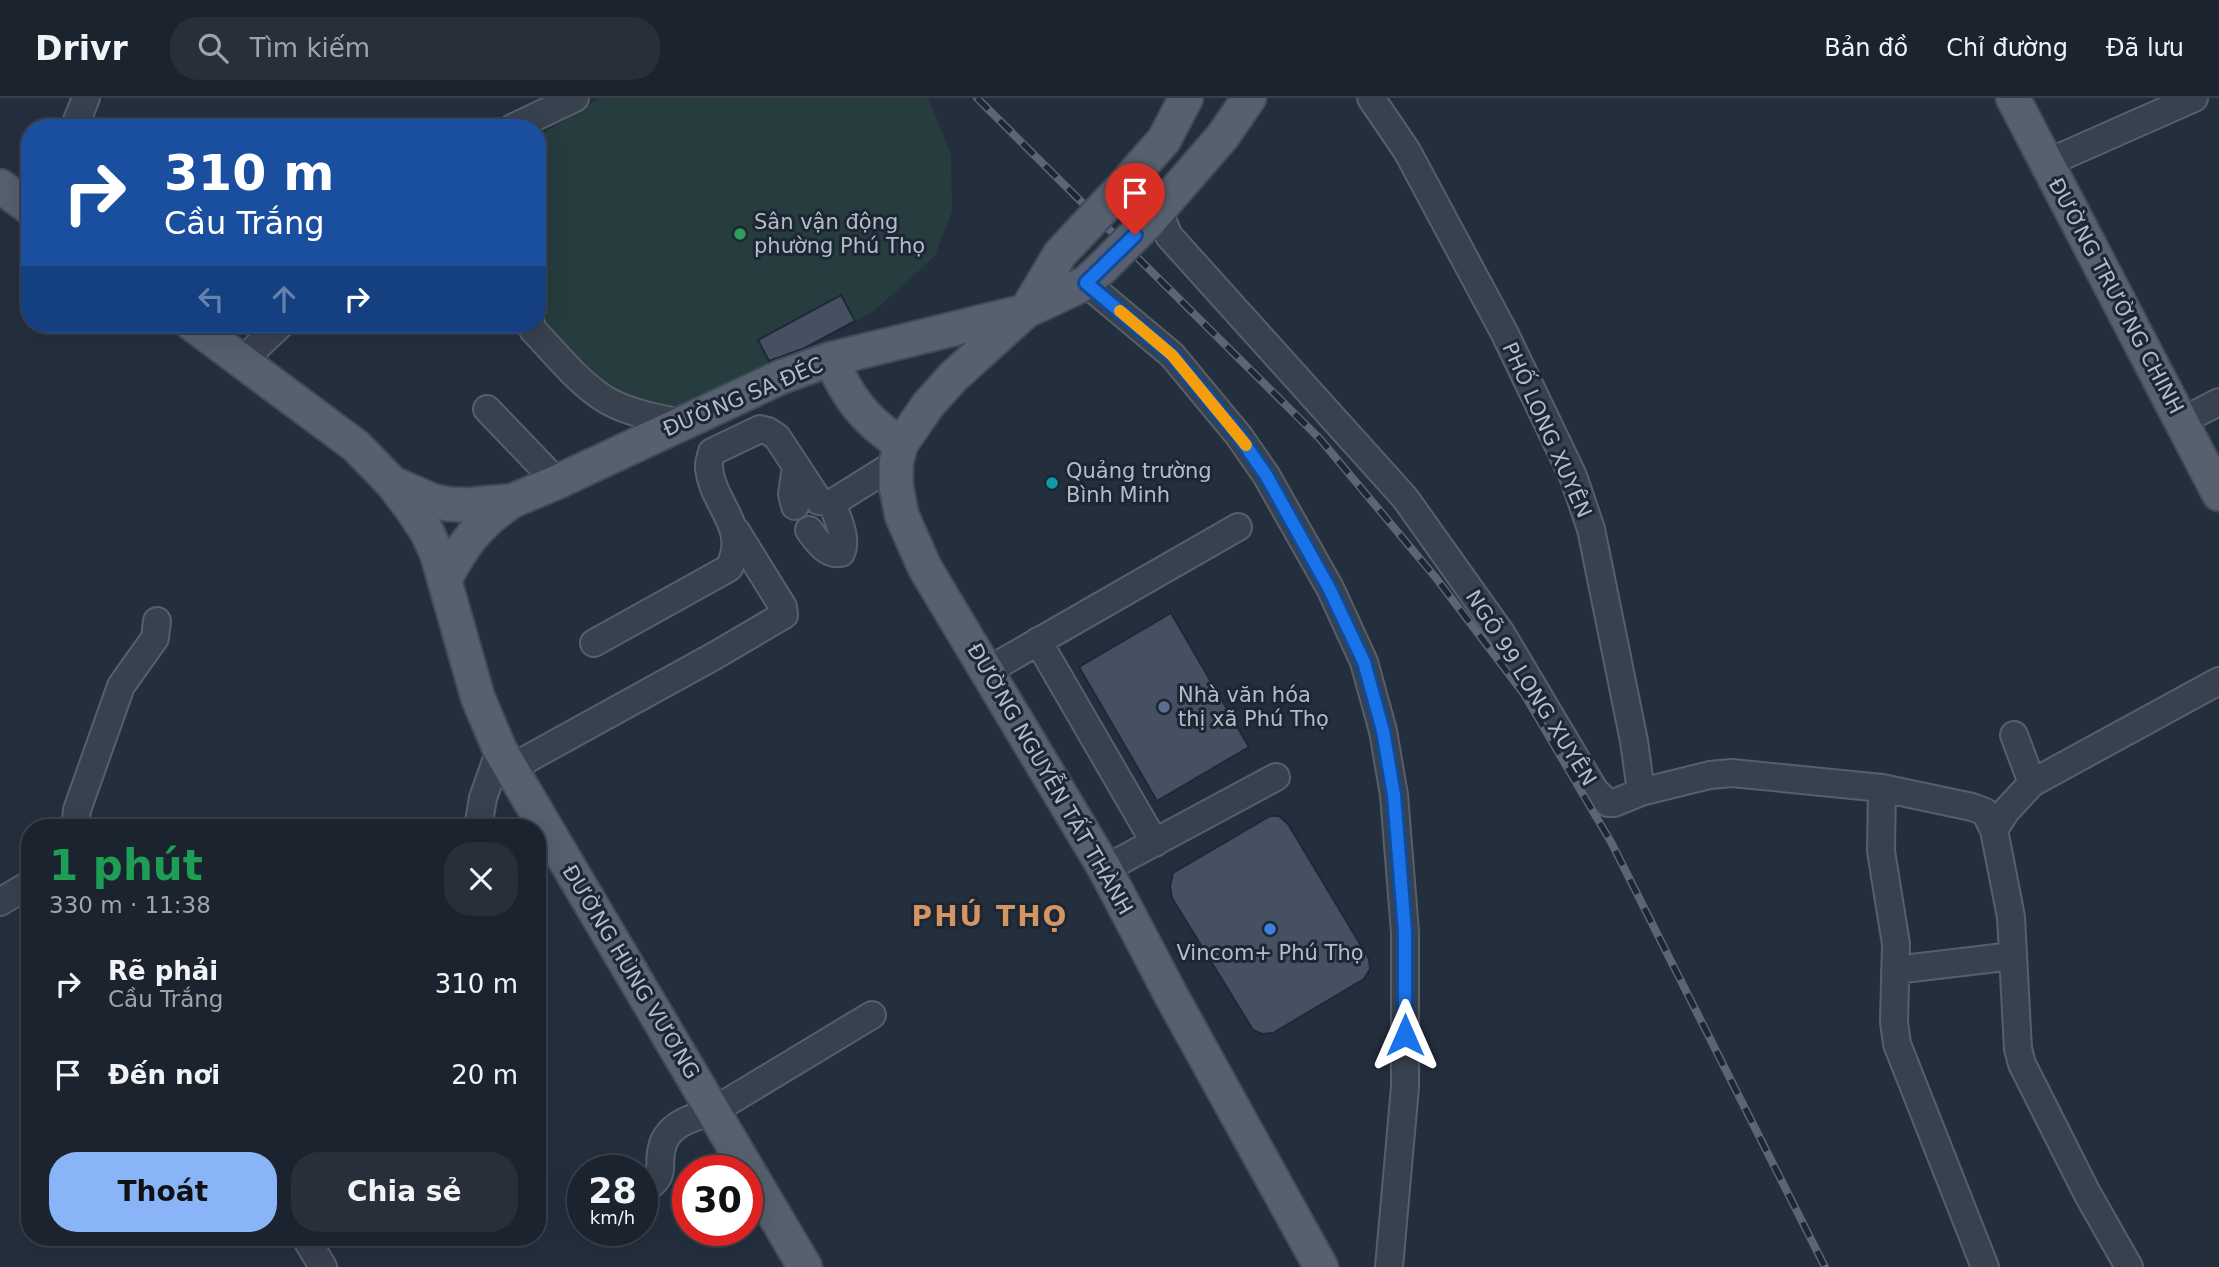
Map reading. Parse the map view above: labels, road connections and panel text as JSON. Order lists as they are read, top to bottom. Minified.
{"streets":{"main road":["ĐƯỜNG TRƯỜNG CHINH","ĐƯỜNG SA ĐÉC","ĐƯỜNG NGUYỄN TẤT THÀNH","ĐƯỜNG HÙNG VƯƠNG"],"street":["PHỐ LONG XUYÊN","NGÕ 99 LONG XUYÊN"]},"crossings":[["ĐƯỜNG SA ĐÉC","ĐƯỜNG HÙNG VƯƠNG"],["PHỐ LONG XUYÊN","NGÕ 99 LONG XUYÊN"]],"districts":["PHÚ THỌ"],"places":["Sân vận động phường Phú Thọ","Quảng trường Bình Minh","Nhà văn hóa thị xã Phú Thọ","Vincom+ Phú Thọ"],"page":{"header":"Drivr","search":"Tìm kiếm","nav":["Bản đồ","Chỉ đường","Đã lưu"],"turn":["310 m","Cầu Trắng"],"heading":["1 phút","330 m · 11:38"],"list":[{"name":"Rẽ phải","note":"Cầu Trắng","value":"310 m"},{"name":"Đến nơi","value":"20 m"}],"buttons":["Thoát","Chia sẻ"],"speed":"28 km/h","limit":"30"}}
